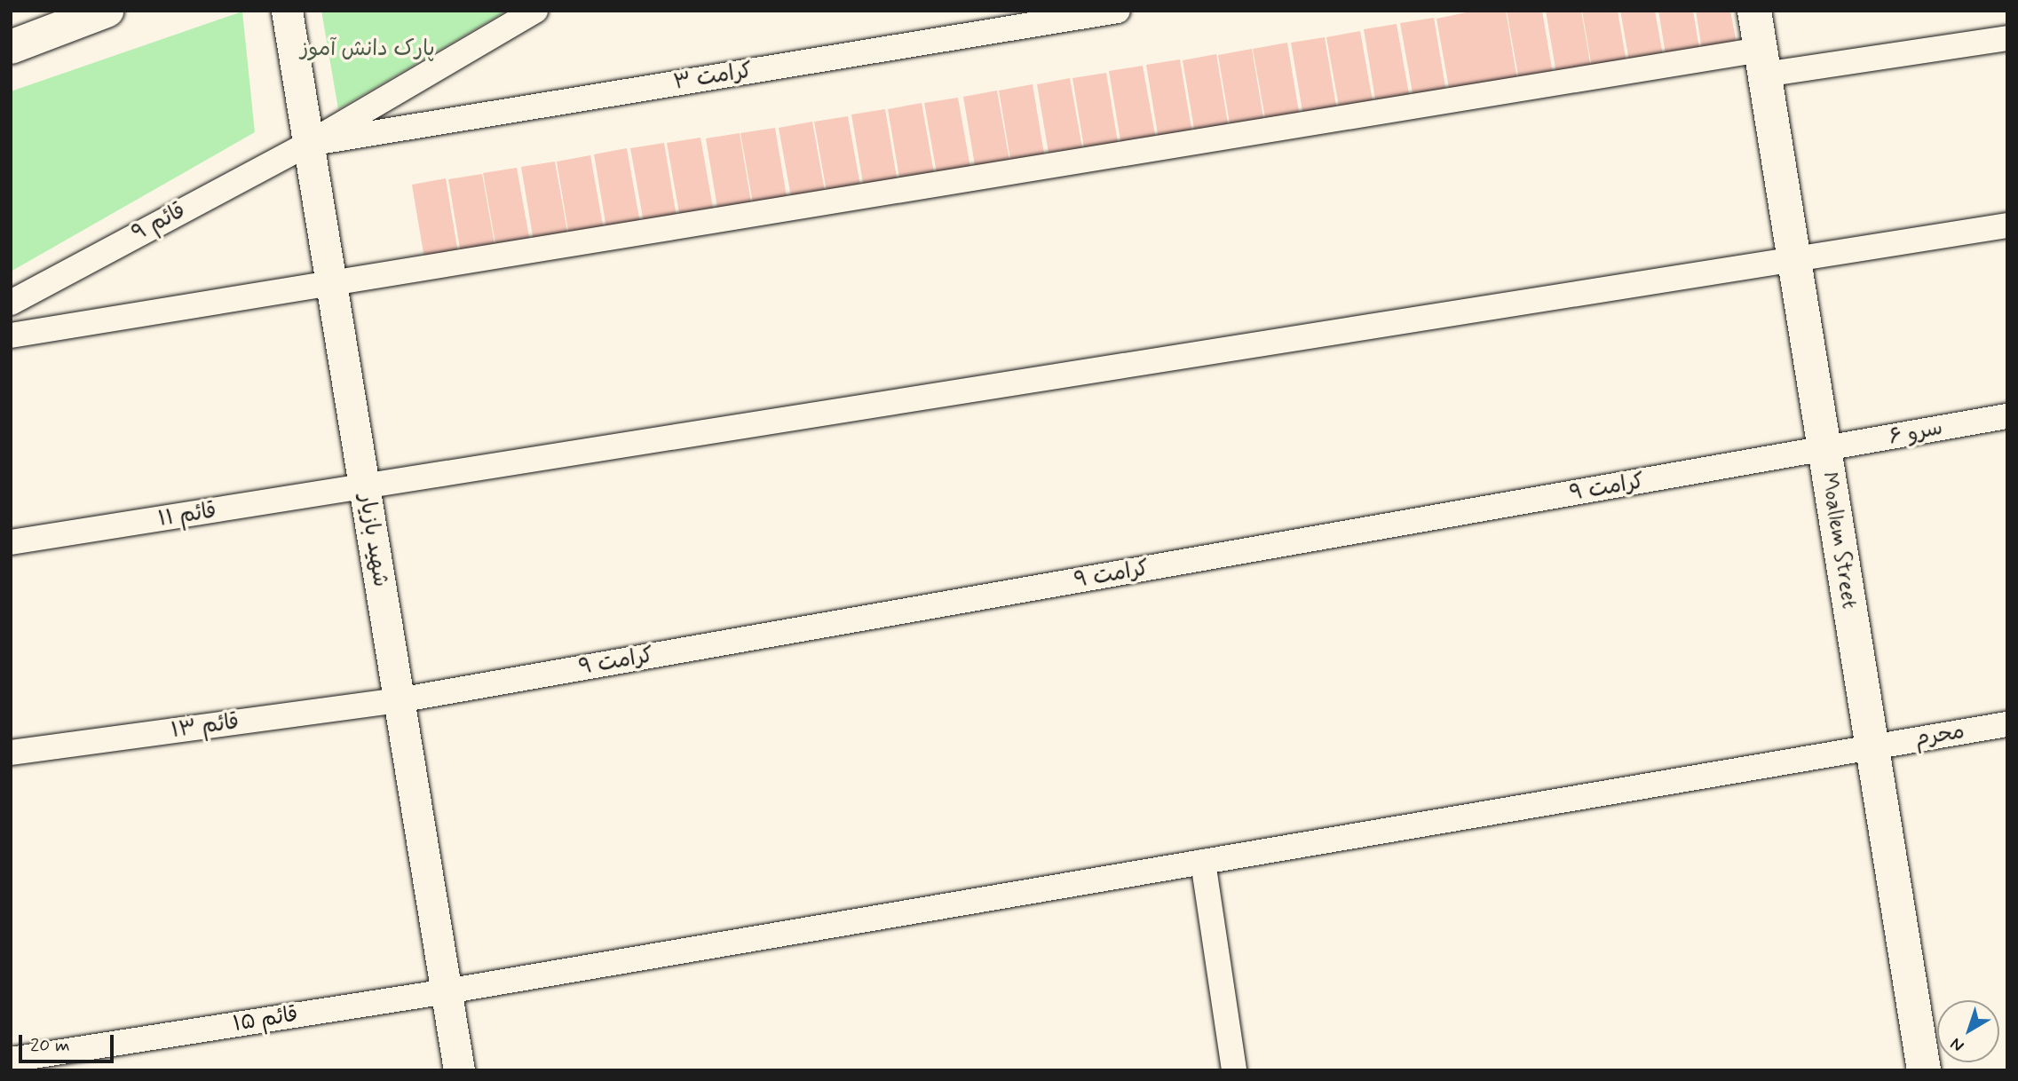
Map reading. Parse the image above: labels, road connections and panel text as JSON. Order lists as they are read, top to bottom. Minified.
{"streets":{"main road":["Moallem Street"],"street":["کرامت ۳","قائم ۹","سرو ۶","کرامت ۹","قائم ۱۱","شهید بازیار","قائم ۱۳","محرم","قائم ۱۵"]},"crossings":[["کرامت ۳","قائم ۹"],["کرامت ۳","شهید بازیار"],["قائم ۹","شهید بازیار"],["سرو ۶","کرامت ۹"],["سرو ۶","Moallem Street"],["کرامت ۹","شهید بازیار"],["کرامت ۹","Moallem Street"],["کرامت ۹","قائم ۱۳"],["قائم ۱۱","شهید بازیار"],["قائم ۱۱","Moallem Street"],["شهید بازیار","قائم ۱۳"],["شهید بازیار","قائم ۱۵"],["Moallem Street","محرم"],["محرم","قائم ۱۵"]],"parks":["پارک دانش آموز"],"scale_bar":"20 m","north":"bottom left"}
